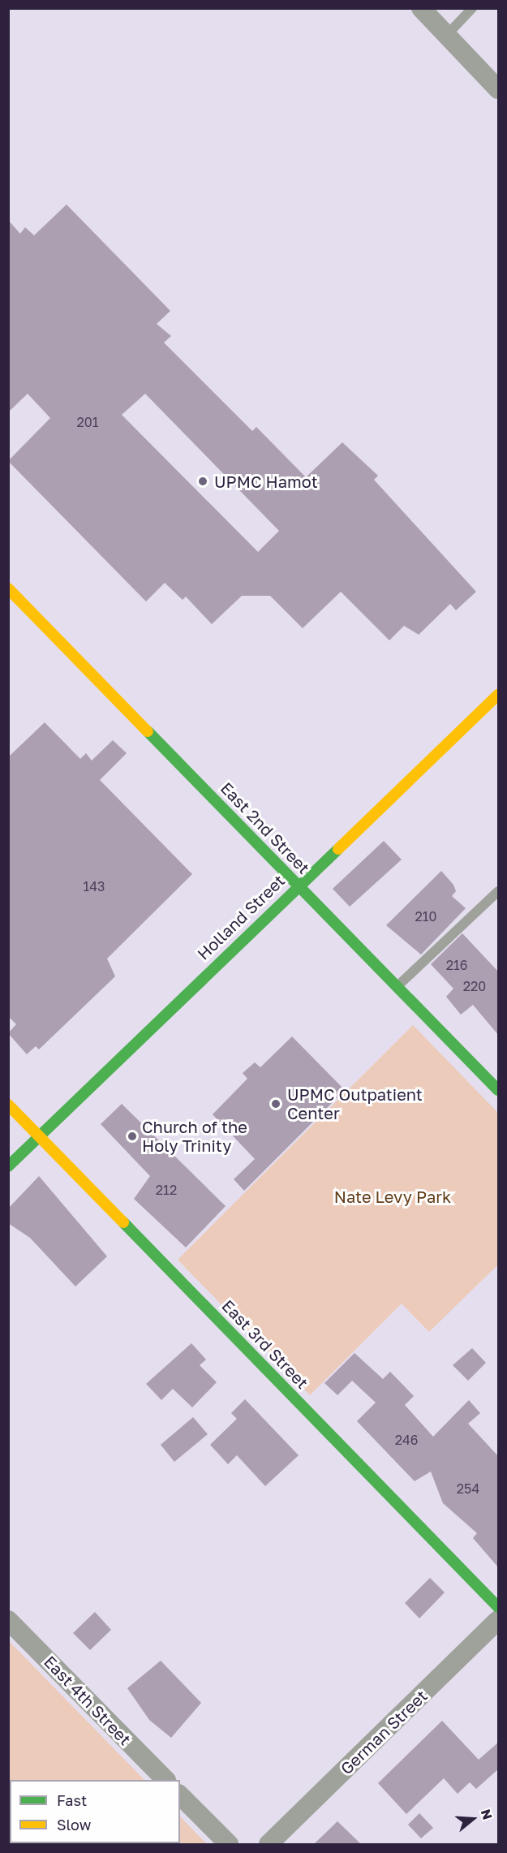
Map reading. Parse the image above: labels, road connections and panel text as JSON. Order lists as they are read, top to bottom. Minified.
{"streets":{"street":["East 2nd Street","Holland Street","East 3rd Street","East 4th Street","German Street"]},"crossings":[["East 2nd Street","Holland Street"],["Holland Street","East 3rd Street"]],"parks":["Nate Levy Park"],"places":["UPMC Hamot","UPMC Outpatient Center","Church of the Holy Trinity"],"house_numbers":["201","143","210","216","220","212","246","254"],"legend":["Fast","Slow"],"north":"right"}
